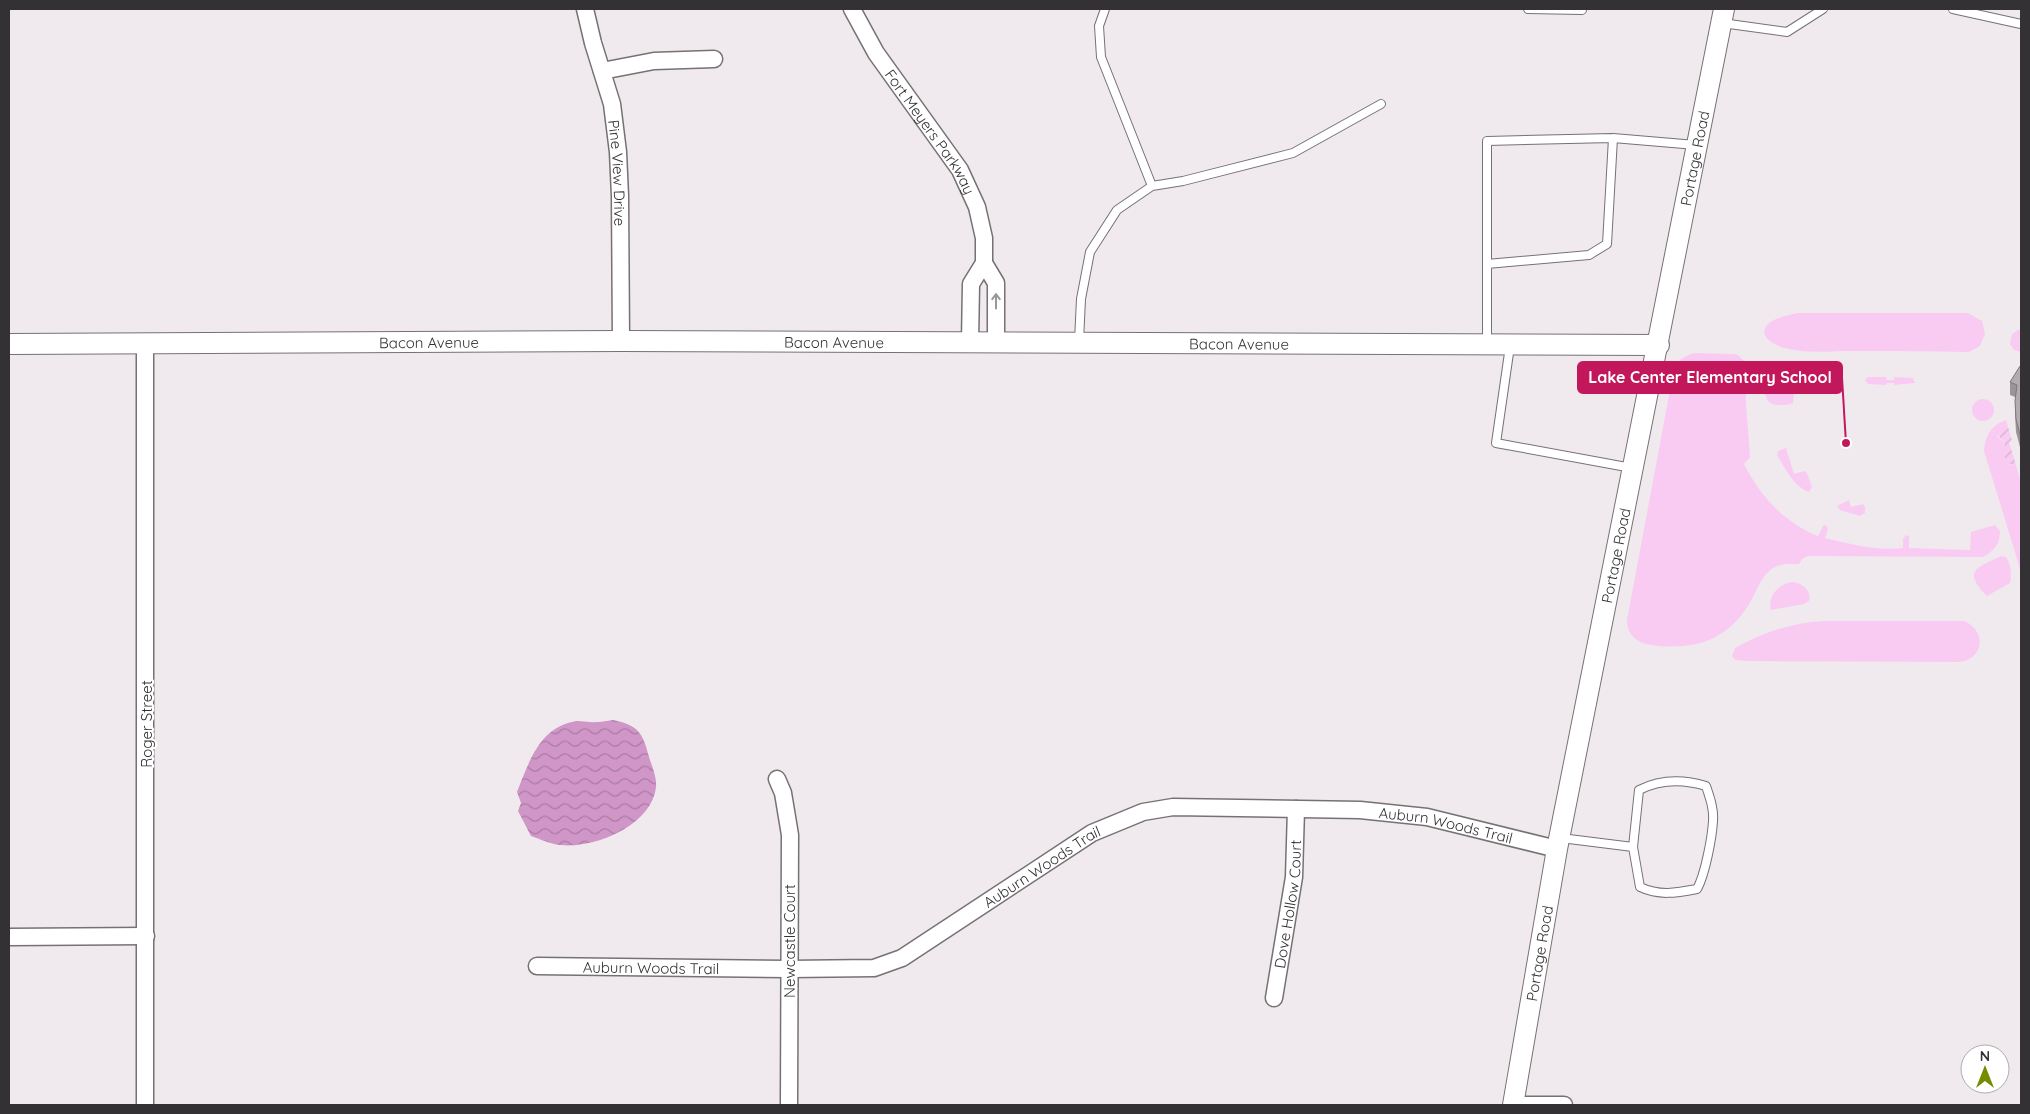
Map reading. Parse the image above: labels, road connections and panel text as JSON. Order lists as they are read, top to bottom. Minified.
{"streets":{"street":["Fort Meyers Parkway","Portage Road","Pine View Drive","Bacon Avenue","Roger Street","Auburn Woods Trail","Dove Hollow Court","Newcastle Court"]},"crossings":[["Fort Meyers Parkway","Bacon Avenue"],["Portage Road","Bacon Avenue"],["Portage Road","Auburn Woods Trail"],["Pine View Drive","Bacon Avenue"],["Bacon Avenue","Roger Street"],["Auburn Woods Trail","Dove Hollow Court"],["Auburn Woods Trail","Newcastle Court"]],"places":["Lake Center Elementary School"],"north":"top"}
